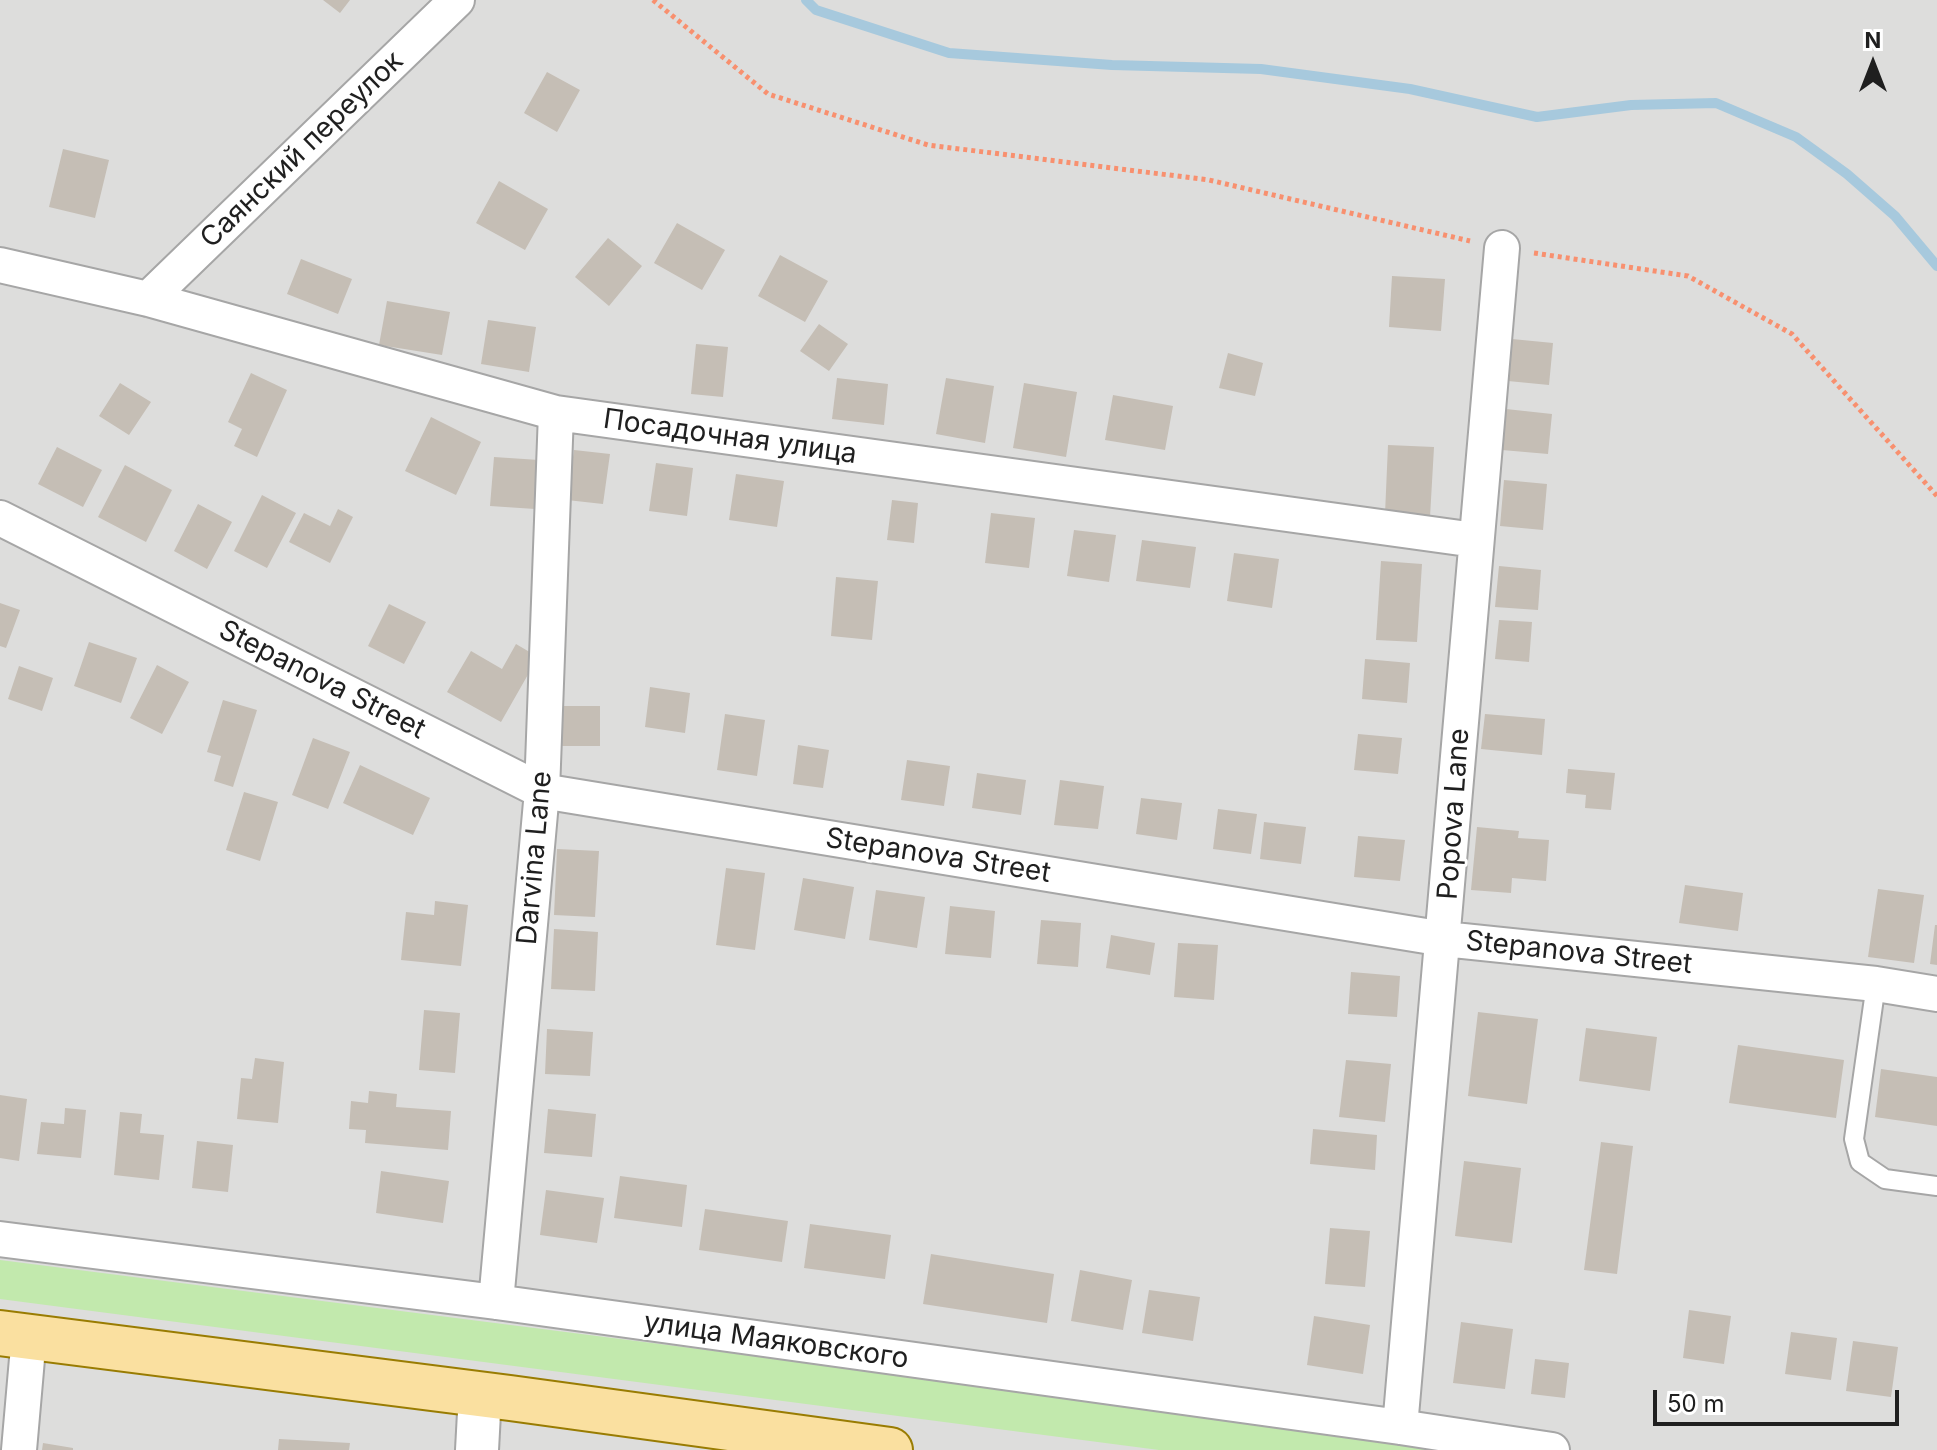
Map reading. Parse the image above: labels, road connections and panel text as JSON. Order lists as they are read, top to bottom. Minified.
{"streets":{"street":["Саянский переулок","Посадочная улица","Stepanova Street","Popova Lane","Darvina Lane","улица Маяковского"]},"crossings":[["Саянский переулок","Посадочная улица"],["Посадочная улица","Popova Lane"],["Посадочная улица","Darvina Lane"],["Stepanova Street","Popova Lane"],["Stepanova Street","Darvina Lane"],["Popova Lane","улица Маяковского"],["Darvina Lane","улица Маяковского"]],"scale_bar":"50 m","north":"top"}
